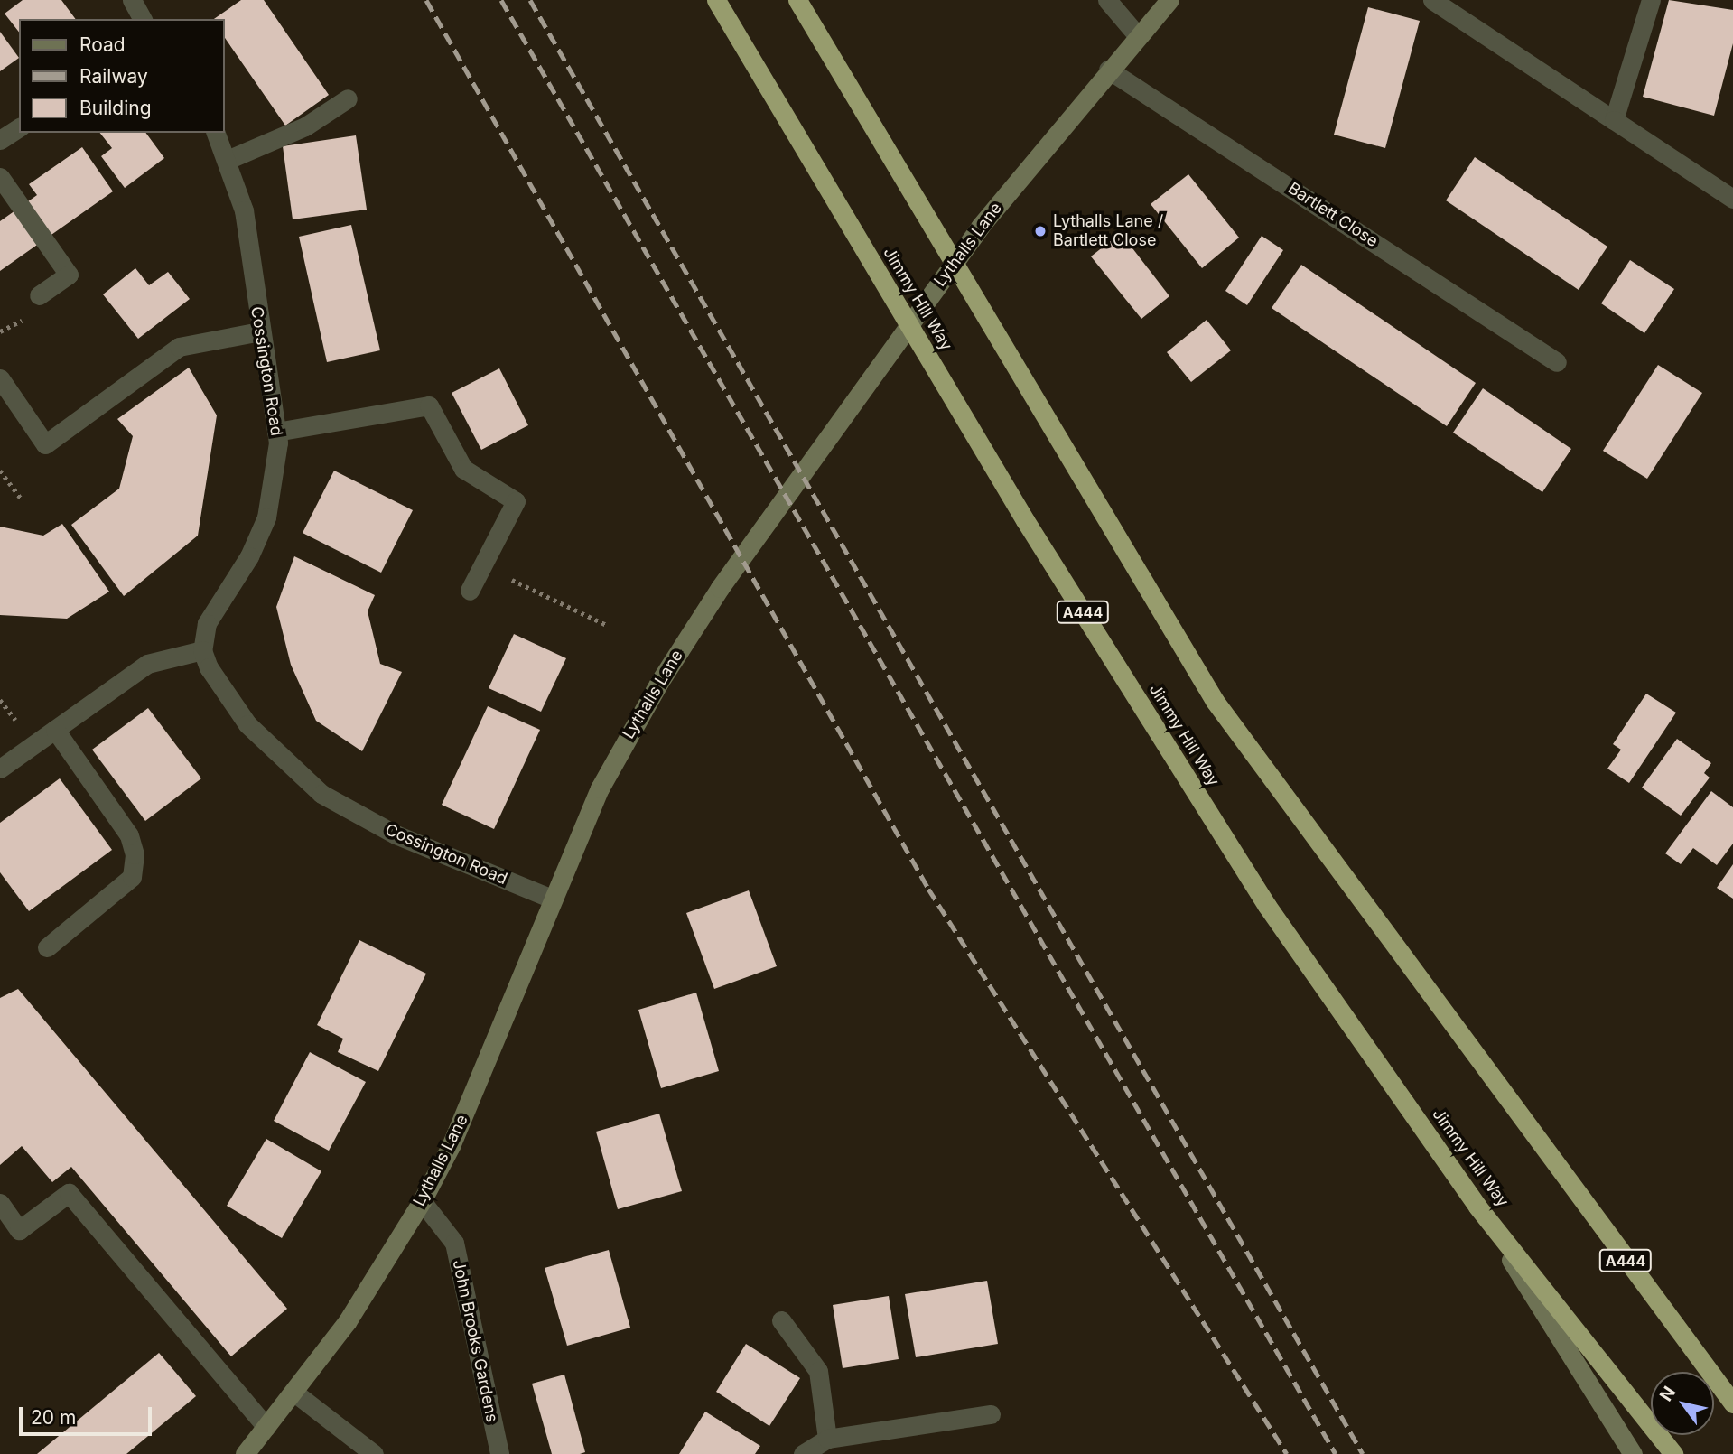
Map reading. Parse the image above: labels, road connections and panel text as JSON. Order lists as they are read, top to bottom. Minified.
{"streets":{"highway":["Jimmy Hill Way","A444"],"street":["Bartlett Close","Lythalls Lane","Cossington Road","John Brooks Gardens"]},"crossings":[["Bartlett Close","Lythalls Lane"],["Lythalls Lane","Cossington Road"],["Lythalls Lane","John Brooks Gardens"]],"places":["Lythalls Lane / Bartlett Close"],"legend":["Road","Railway","Building"],"scale_bar":"20 m","north":"top left"}
